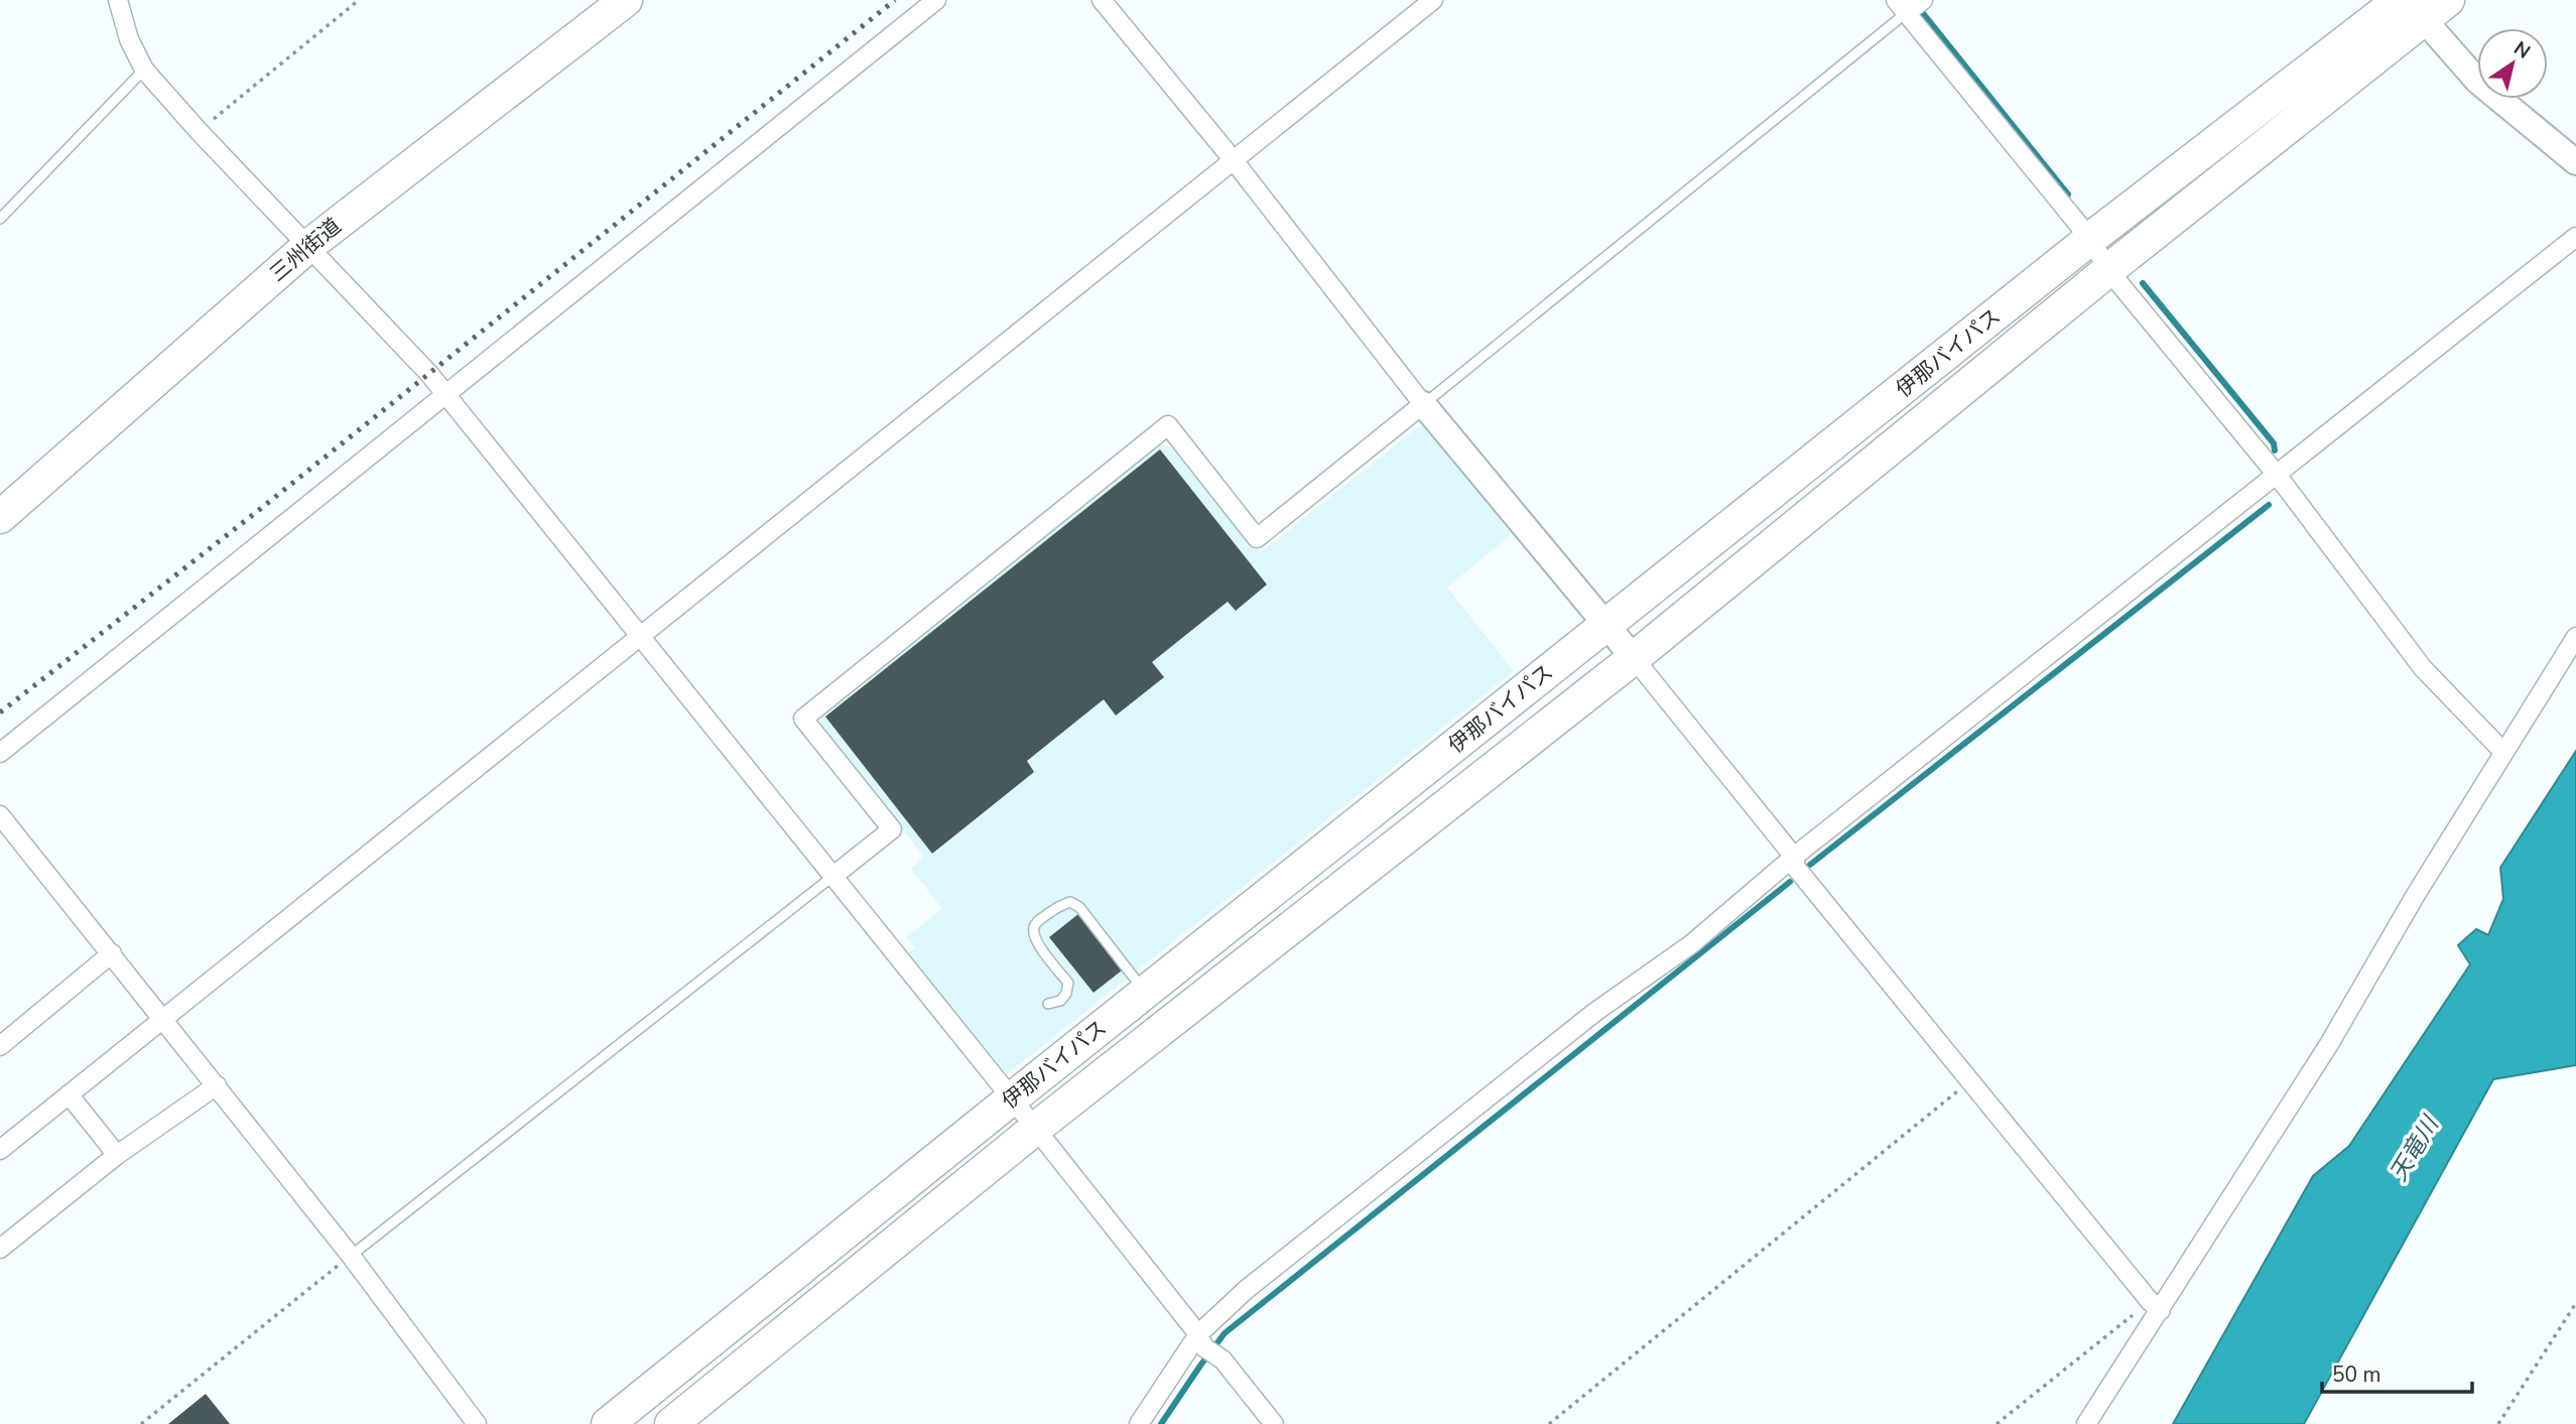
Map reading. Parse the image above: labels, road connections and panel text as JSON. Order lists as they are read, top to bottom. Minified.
{"streets":{"highway":["三州街道","伊那バイパス"]},"water":["天竜川"],"scale_bar":"50 m","north":"top right"}
